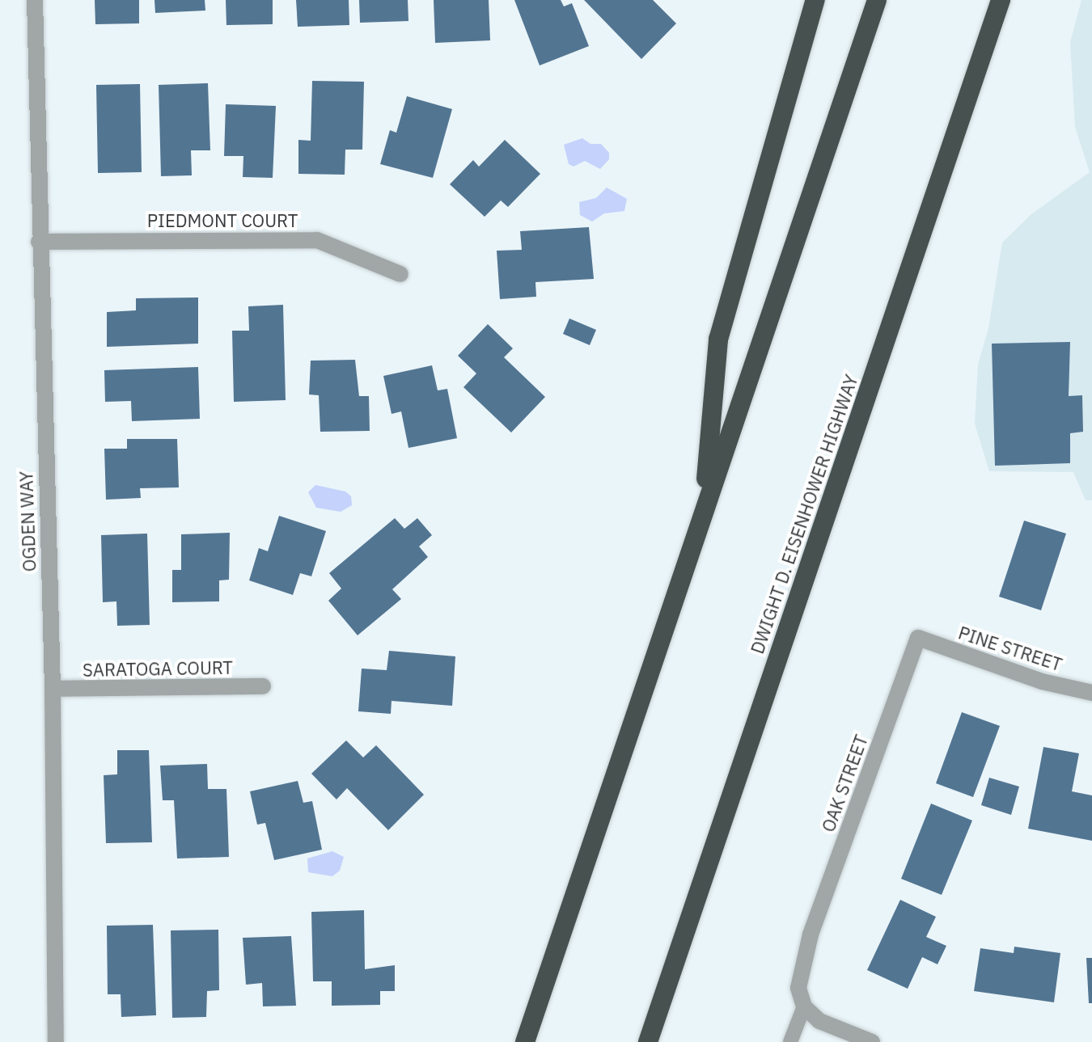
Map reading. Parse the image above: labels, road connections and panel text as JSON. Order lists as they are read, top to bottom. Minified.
{"streets":{"highway":["DWIGHT D. EISENHOWER HIGHWAY"],"street":["PIEDMONT COURT","OGDEN WAY","PINE STREET","SARATOGA COURT","OAK STREET"]},"crossings":[["PIEDMONT COURT","OGDEN WAY"],["OGDEN WAY","SARATOGA COURT"],["PINE STREET","OAK STREET"]]}
